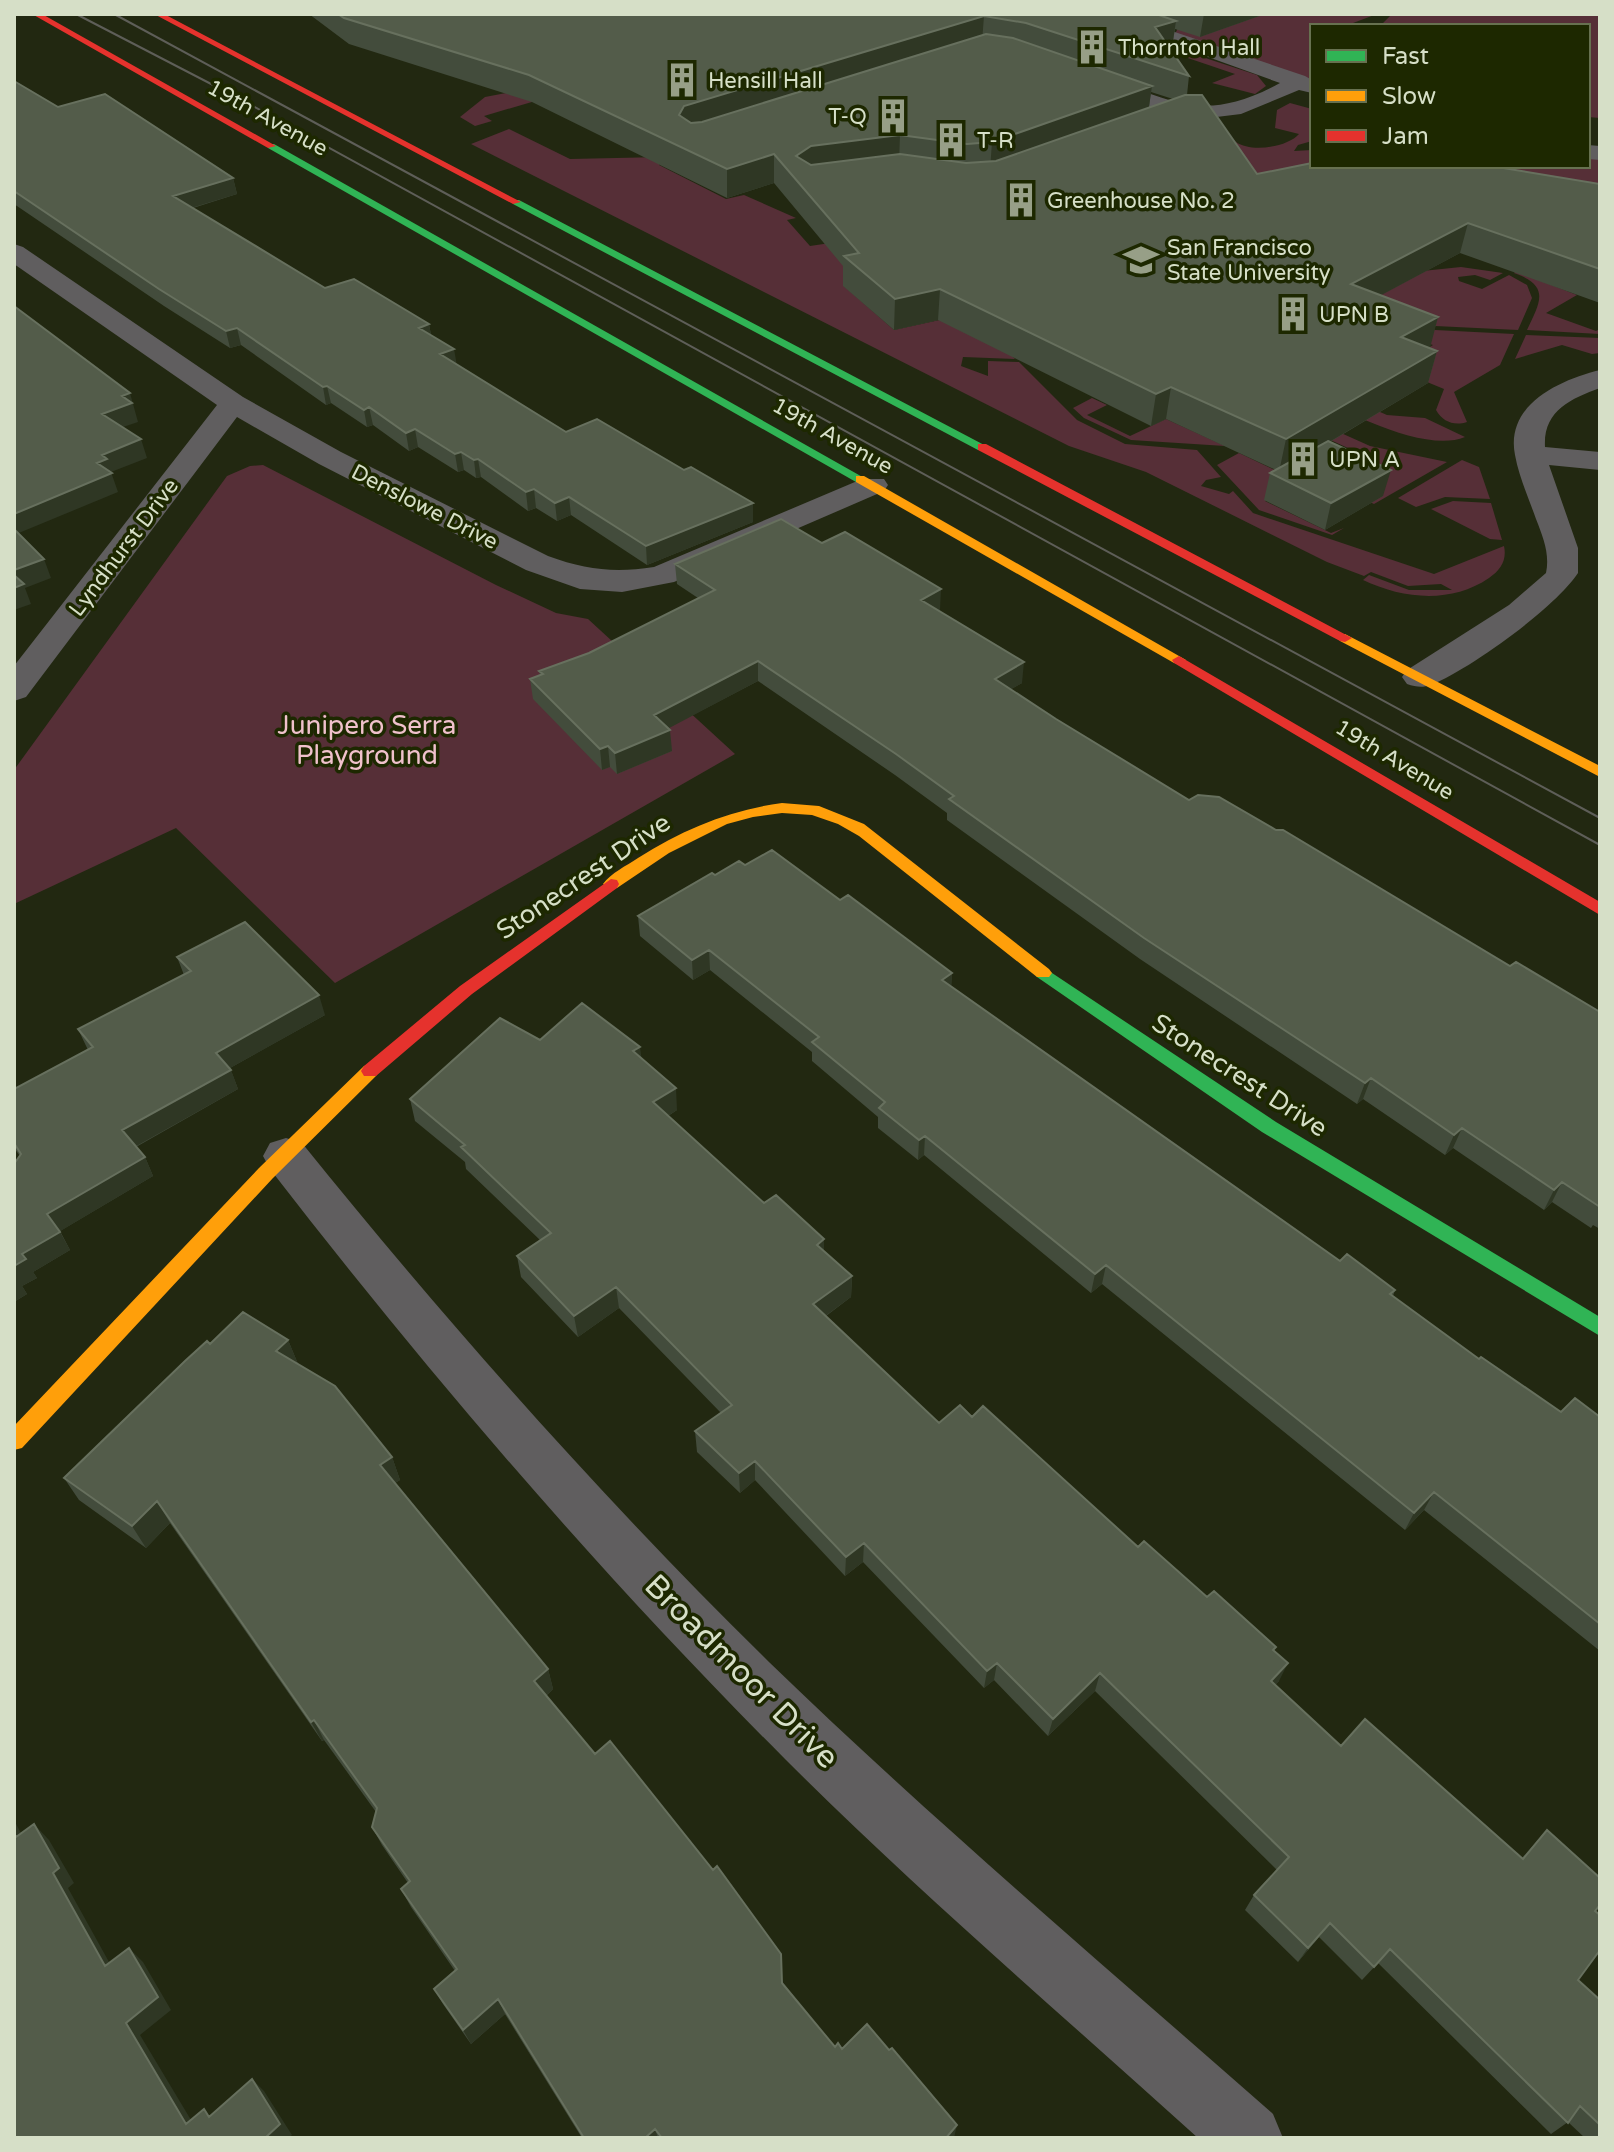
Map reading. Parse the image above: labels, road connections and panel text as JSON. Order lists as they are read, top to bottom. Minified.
{"streets":{"main road":["19th Avenue","Stonecrest Drive"],"street":["Denslowe Drive","Lyndhurst Drive","Broadmoor Drive"]},"crossings":[["19th Avenue","Denslowe Drive"],["Denslowe Drive","Lyndhurst Drive"],["Stonecrest Drive","Broadmoor Drive"]],"parks":["Junipero Serra Playground"],"places":{"building":["Thornton Hall","Hensill Hall","T-Q","T-R","Greenhouse No. 2","UPN B","UPN A"],"school or university":["San Francisco State University"]},"legend":["Fast","Slow","Jam"]}
